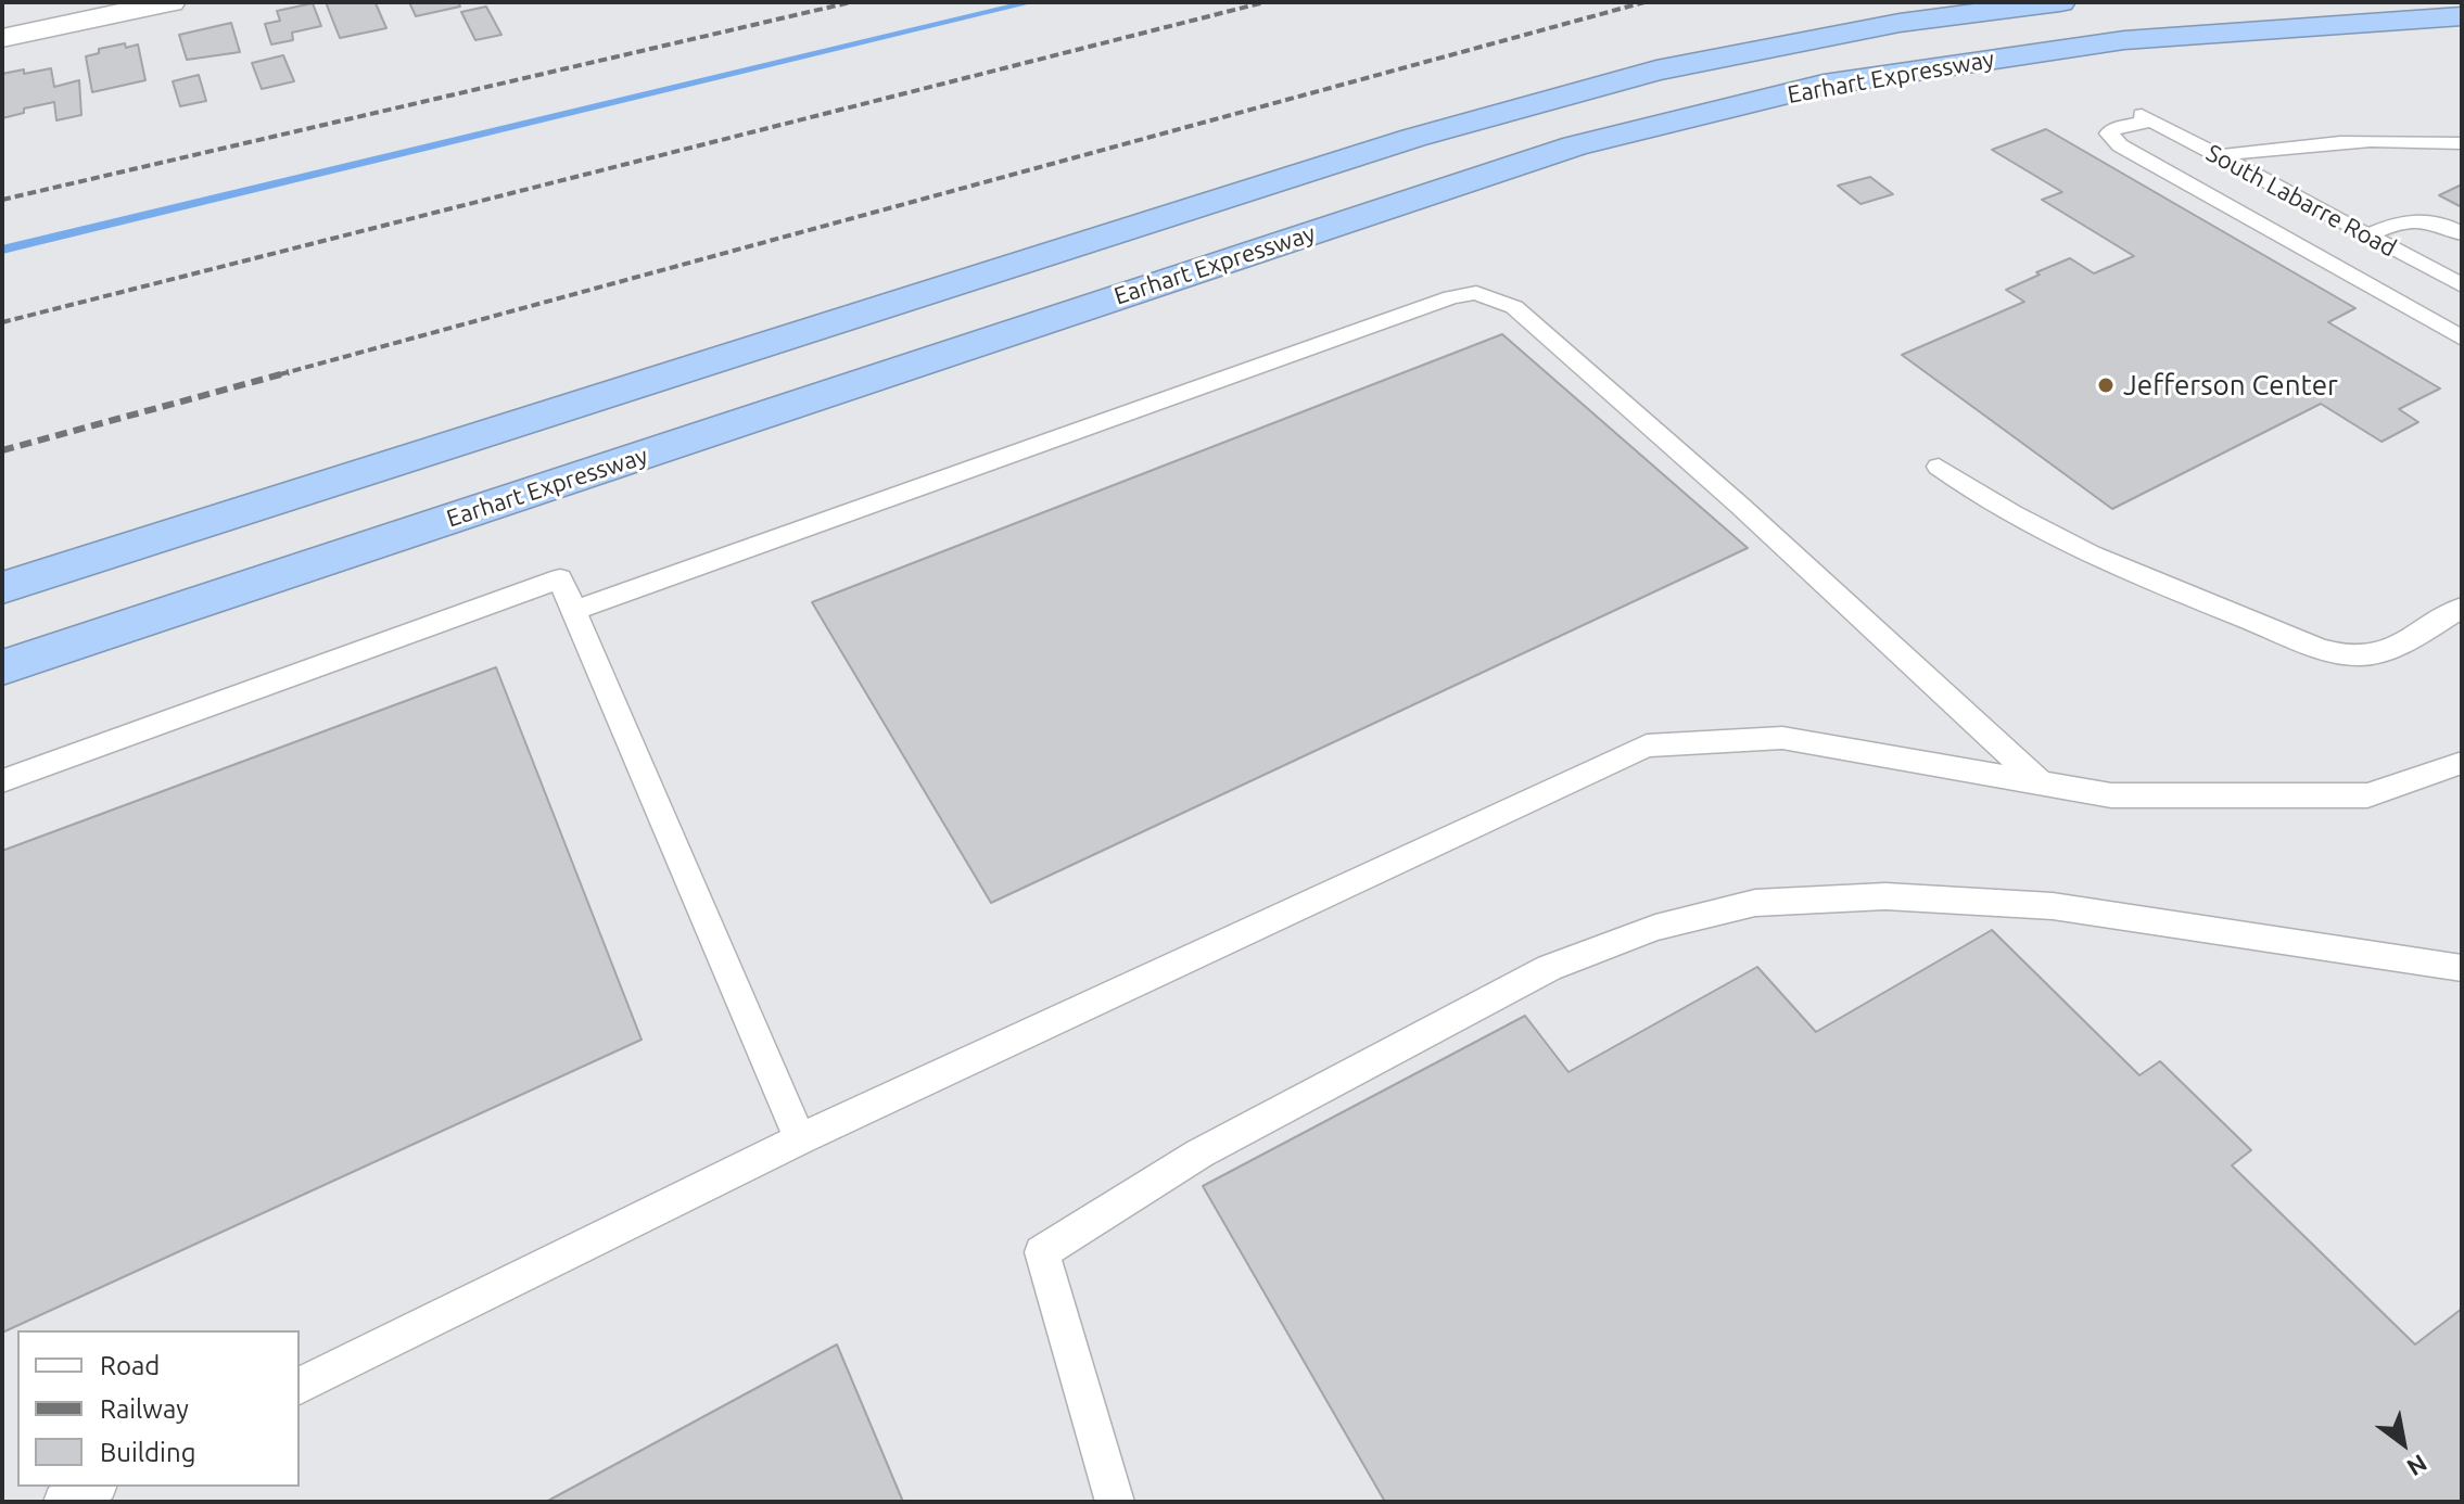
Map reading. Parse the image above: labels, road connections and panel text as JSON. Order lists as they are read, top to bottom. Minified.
{"streets":{"highway":["Earhart Expressway"],"lane":["South Labarre Road"]},"places":["Jefferson Center"],"legend":["Road","Railway","Building"],"north":"bottom right"}
